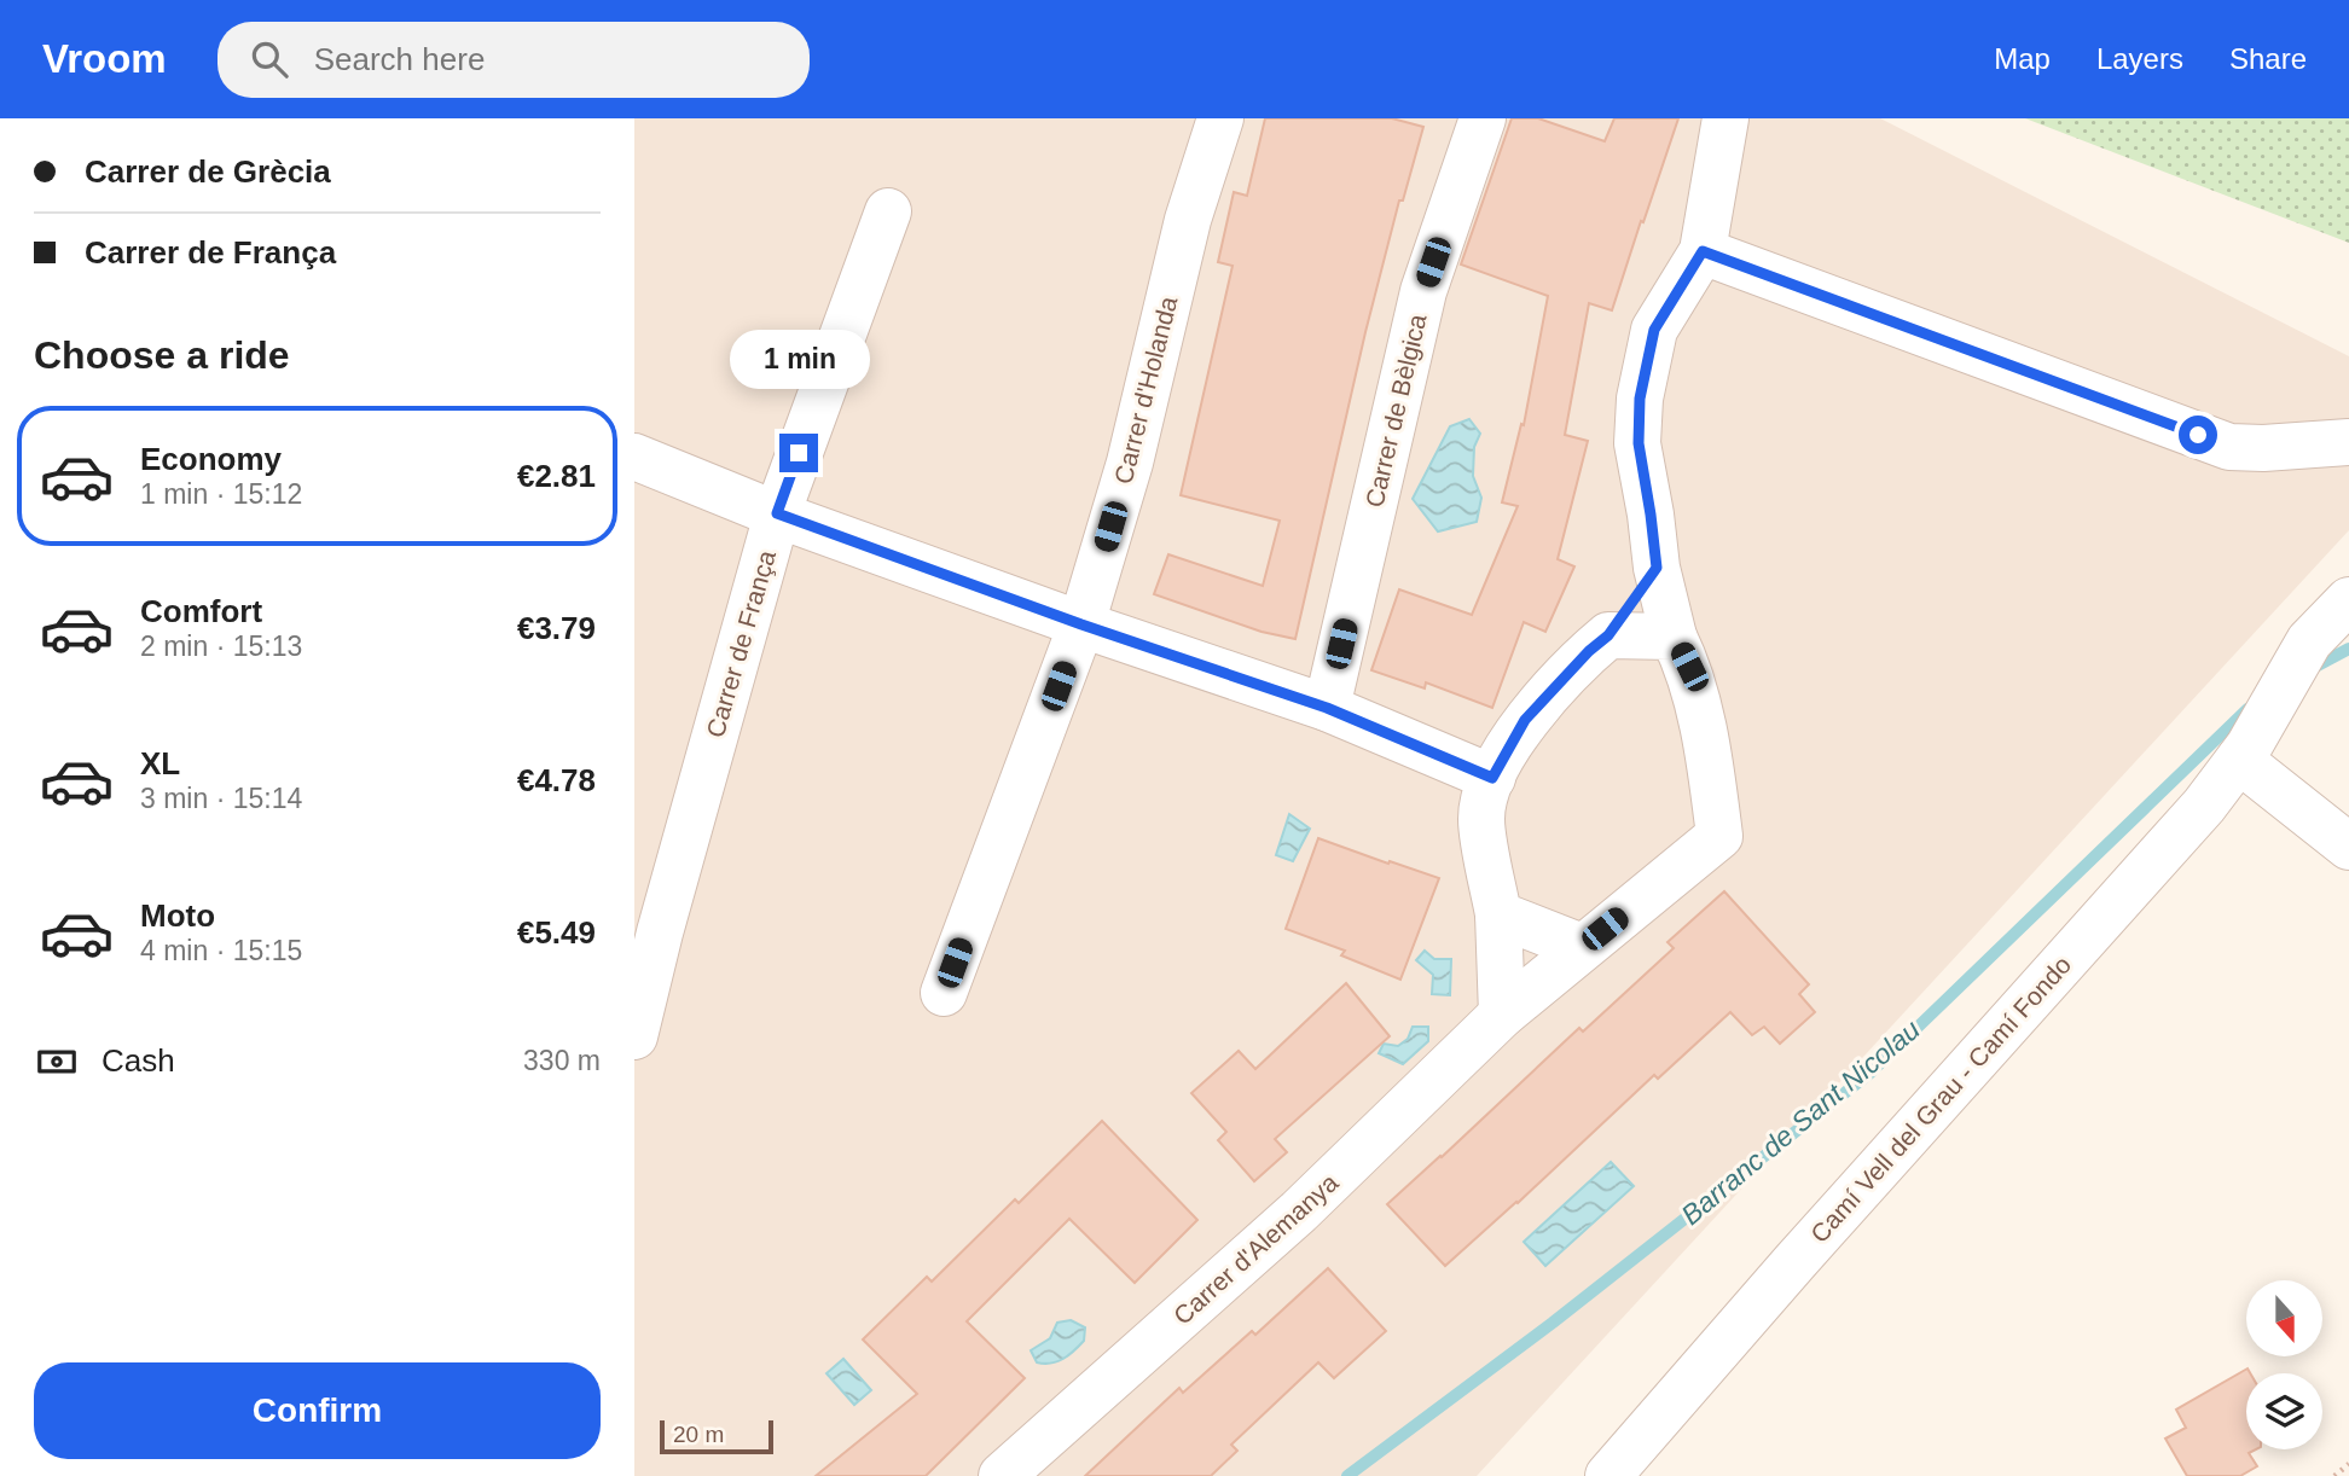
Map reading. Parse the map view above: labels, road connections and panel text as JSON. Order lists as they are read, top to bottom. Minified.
{"streets":{"street":["Carrer d'Holanda","Carrer de Bèlgica","Carrer de França","Camí Vell del Grau - Camí Fondo","Carrer d'Alemanya"]},"water":["Barranc de Sant Nicolau"],"scale_bar":"20 m","north":"bottom","page":{"header":"Vroom","search":"Search here","nav":["Map","Layers","Share"],"banner":["Carrer de Grècia","Carrer de França"],"heading":"Choose a ride","bubble":"1 min","list":[{"name":"Economy","note":"1 min · 15:12","value":"€2.81"},{"name":"Comfort","note":"2 min · 15:13","value":"€3.79"},{"name":"XL","note":"3 min · 15:14","value":"€4.78"},{"name":"Moto","note":"4 min · 15:15","value":"€5.49"}],"pay":["Cash","330 m"],"buttons":"Confirm","scale":"20 m"}}
